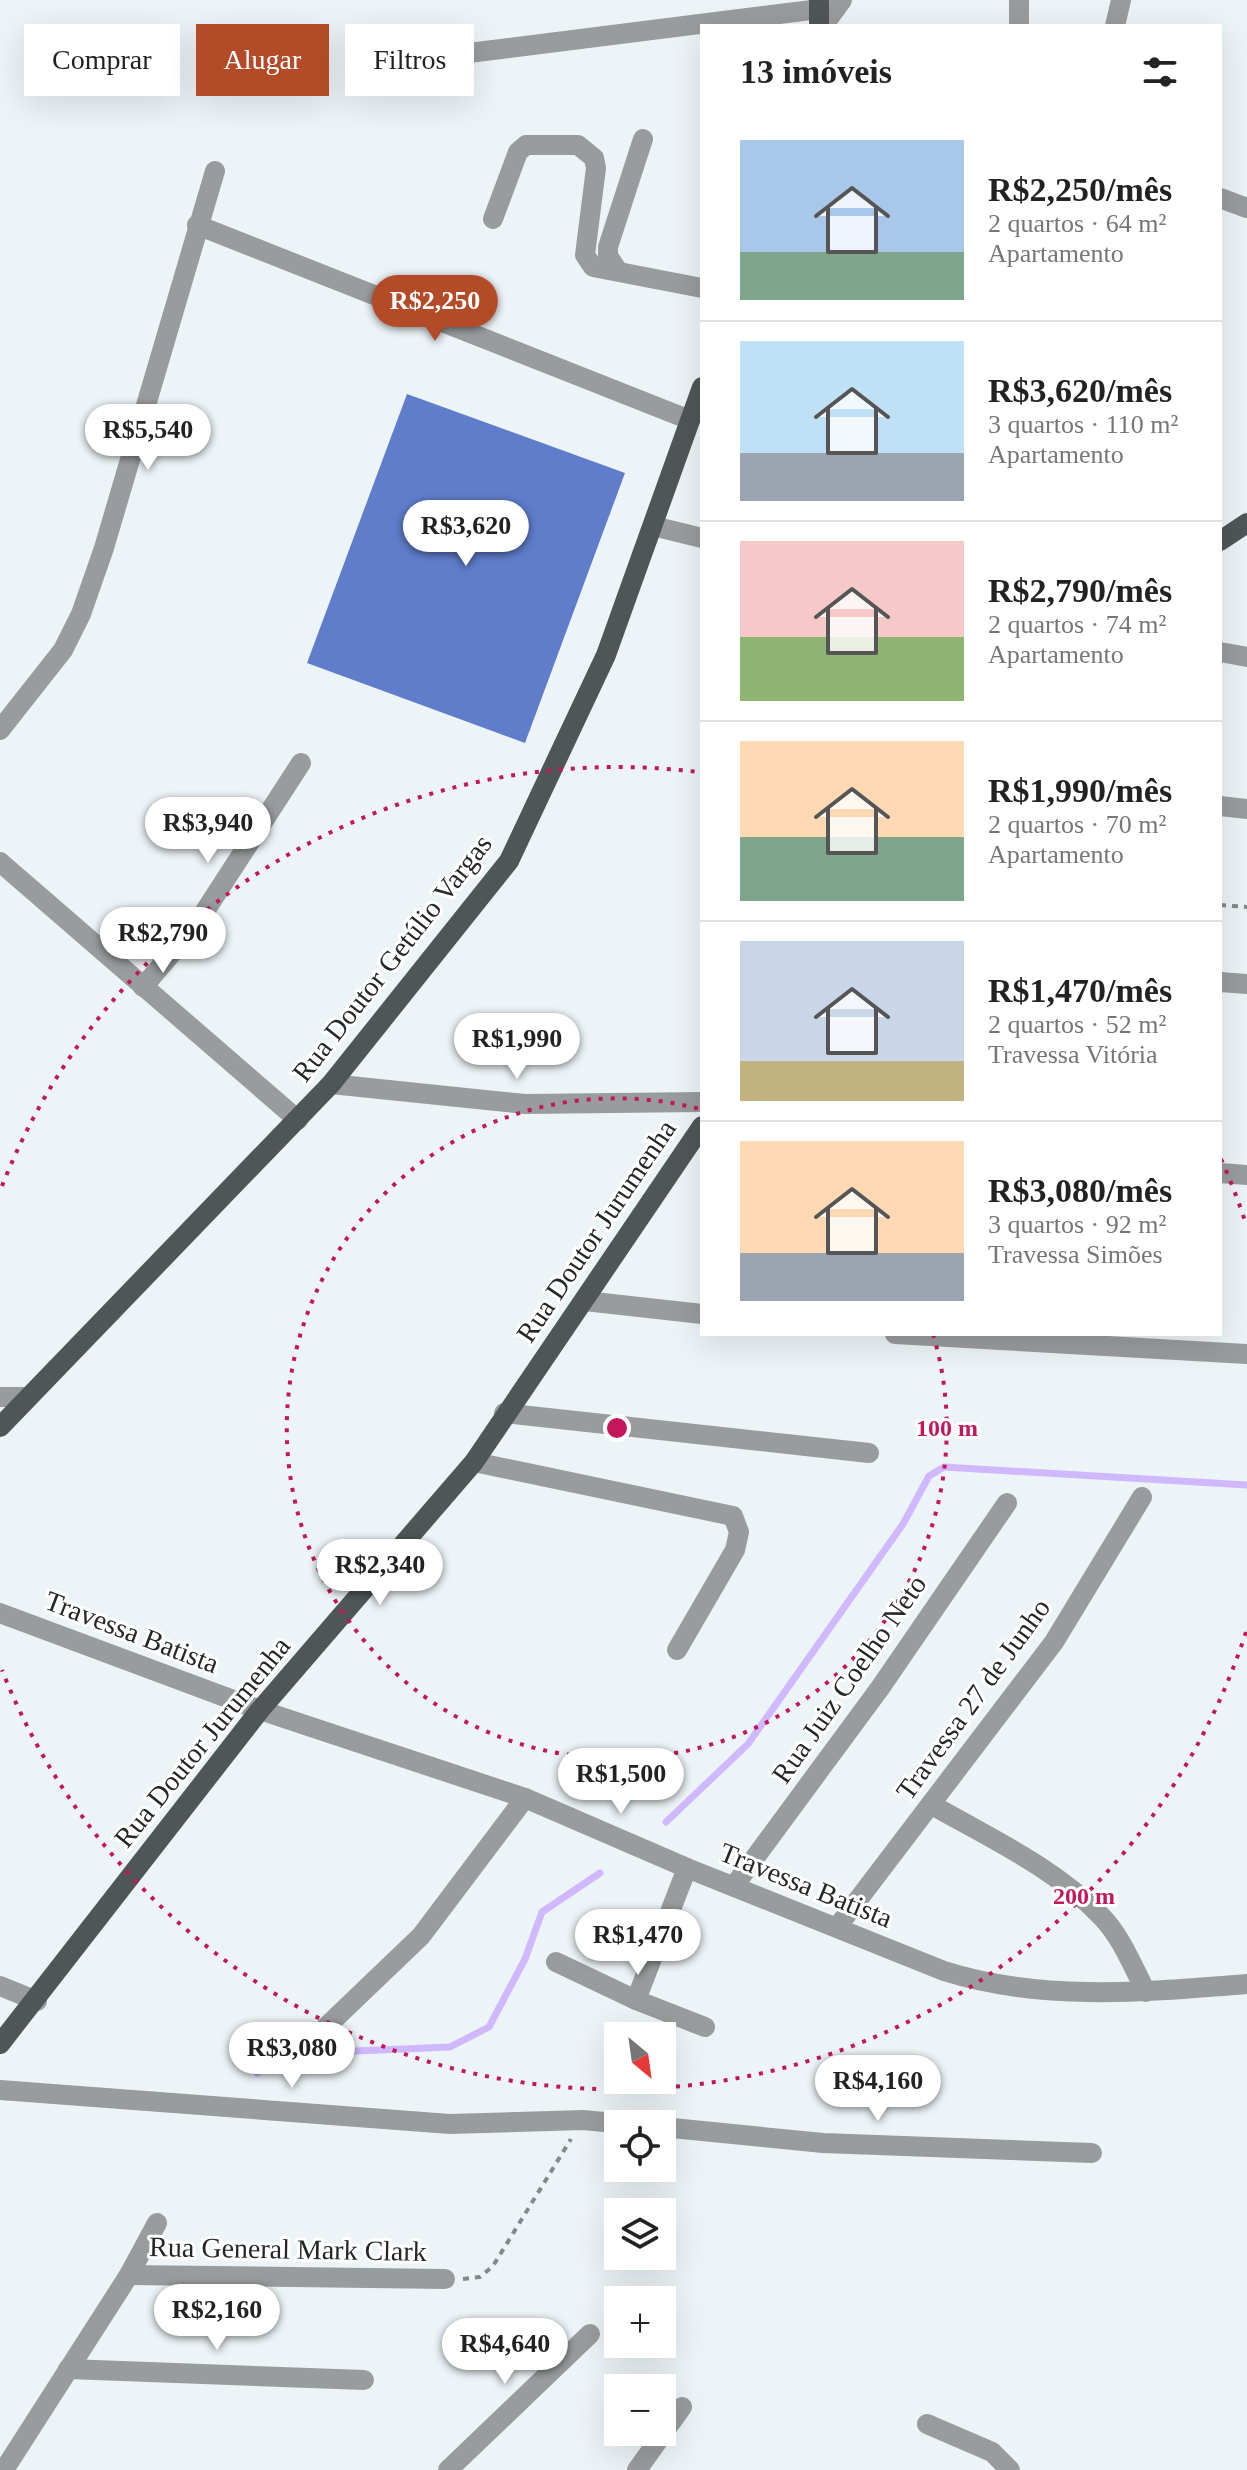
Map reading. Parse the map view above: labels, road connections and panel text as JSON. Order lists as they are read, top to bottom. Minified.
{"streets":{"main road":["Rua Doutor Getúlio Vargas","Rua Doutor Jurumenha"],"street":["Travessa Batista","Rua Juiz Coelho Neto","Travessa 27 de Junho","Rua General Mark Clark"]},"crossings":[["Rua Doutor Jurumenha","Travessa Batista"],["Travessa Batista","Rua Juiz Coelho Neto"],["Travessa Batista","Travessa 27 de Junho"]],"north":"bottom right","page":{"chip":["Comprar","Alugar","Filtros"],"heading":"13 imóveis","list":[{"name":"R$2,250/mês","note":"2 quartos · 64 m² · Apartamento"},{"name":"R$3,620/mês","note":"3 quartos · 110 m² · Apartamento"},{"name":"R$2,790/mês","note":"2 quartos · 74 m² · Apartamento"},{"name":"R$1,990/mês","note":"2 quartos · 70 m² · Apartamento"},{"name":"R$1,470/mês","note":"2 quartos · 52 m² · Travessa Vitória"},{"name":"R$3,080/mês","note":"3 quartos · 92 m² · Travessa Simões"}],"price":["R$2,250","R$5,540","R$3,620","R$3,940","R$2,790","R$1,990","R$2,340","R$1,500","R$1,470","R$3,080","R$4,160","R$2,160","R$4,640"],"map_buttons":["+","−"]},"rings":["100 m","200 m"]}
